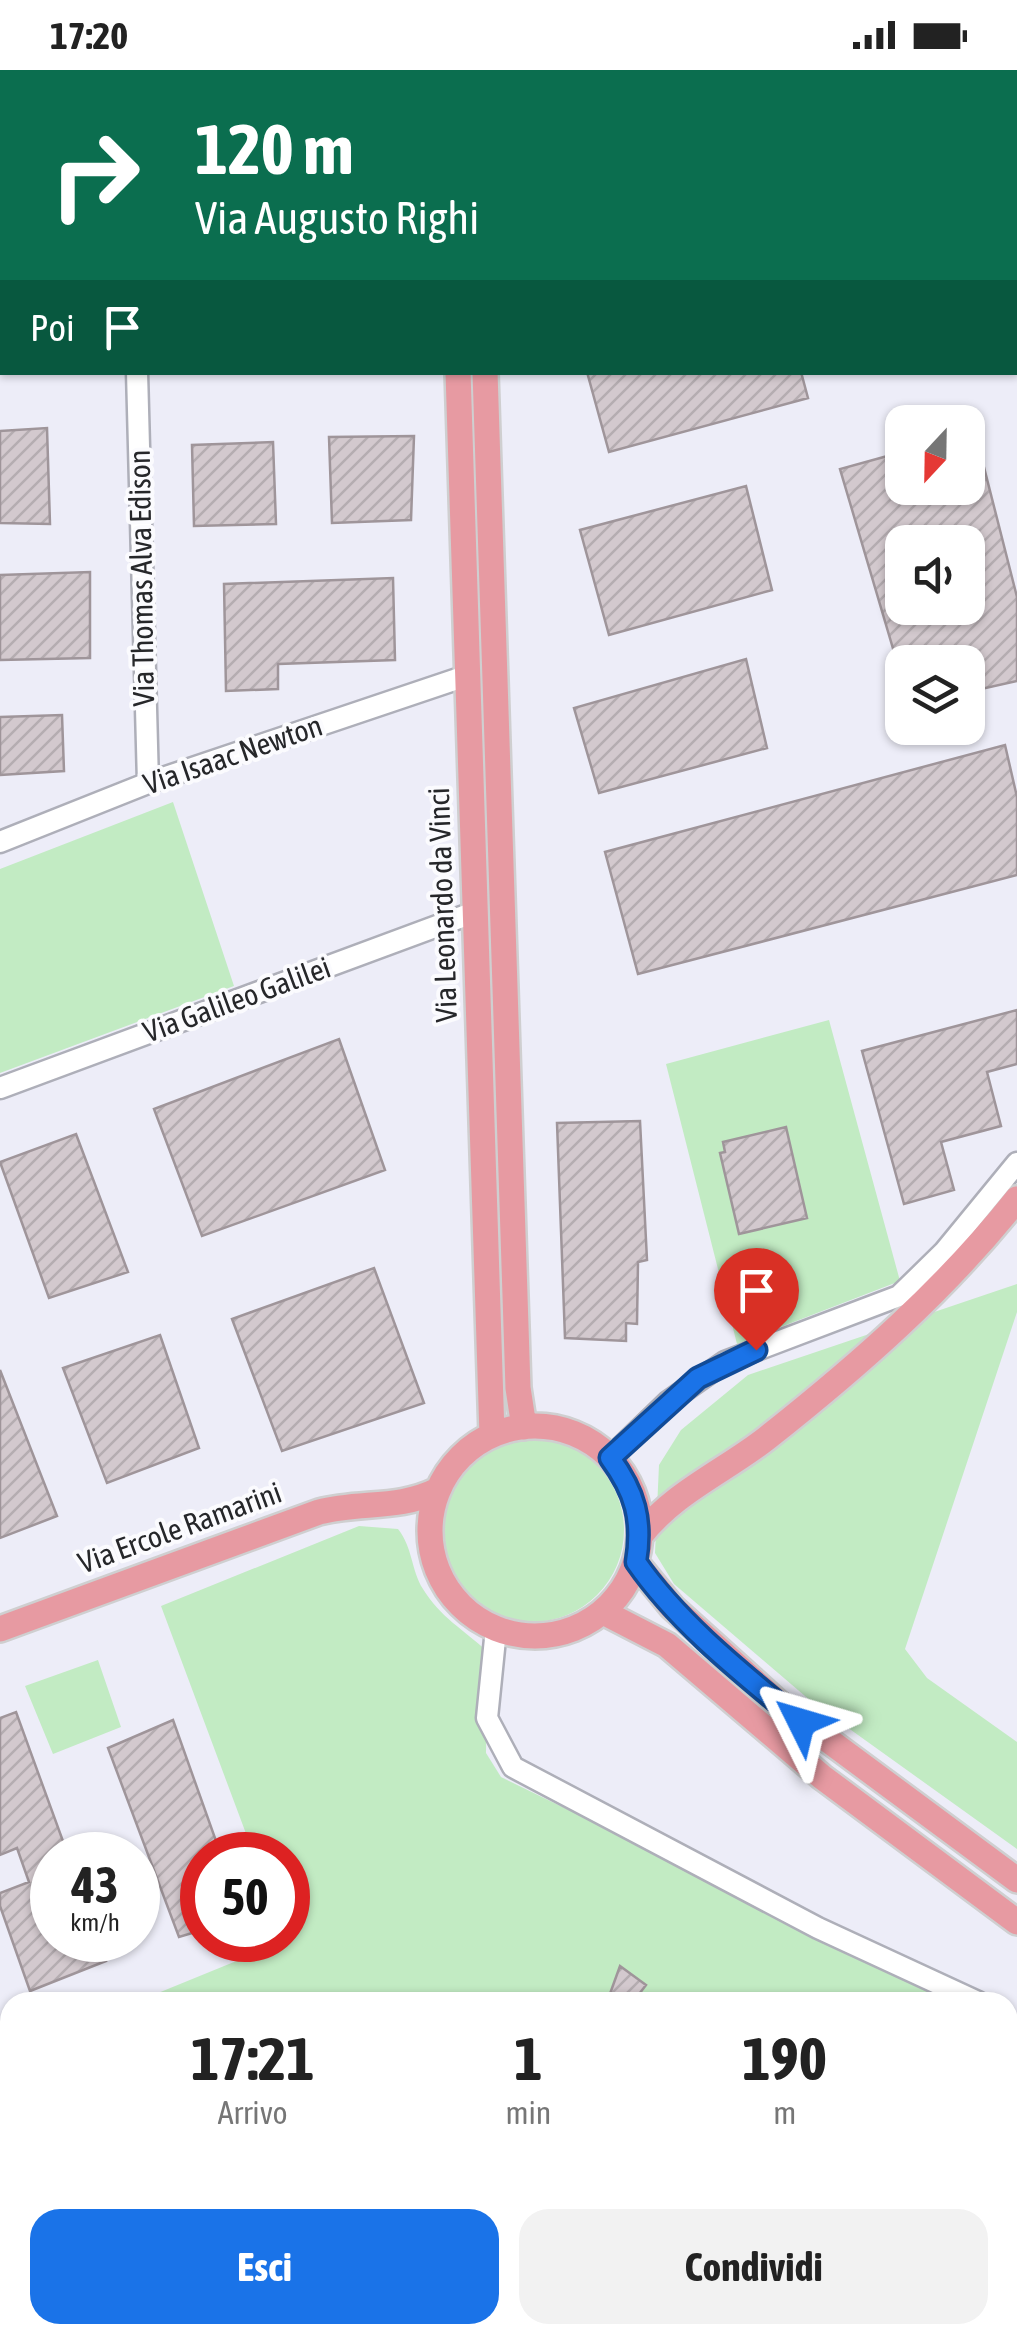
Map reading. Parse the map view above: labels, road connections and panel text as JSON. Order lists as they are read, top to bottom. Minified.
{"streets":{"main road":["Via Leonardo da Vinci","Via Ercole Ramarini"],"street":["Via Thomas Alva Edison","Via Isaac Newton","Via Galileo Galilei"]},"crossings":[["Via Thomas Alva Edison","Via Isaac Newton"],["Via Isaac Newton","Via Leonardo da Vinci"],["Via Leonardo da Vinci","Via Galileo Galilei"],["Via Leonardo da Vinci","Via Ercole Ramarini"]],"north":"bottom","page":{"status":"17:20","turn":["120 m","Via Augusto Righi"],"then":"Poi","speed":"43 km/h","limit":"50","eta":["17:21","Arrivo","1","min","190","m"],"buttons":["Esci","Condividi"]}}
